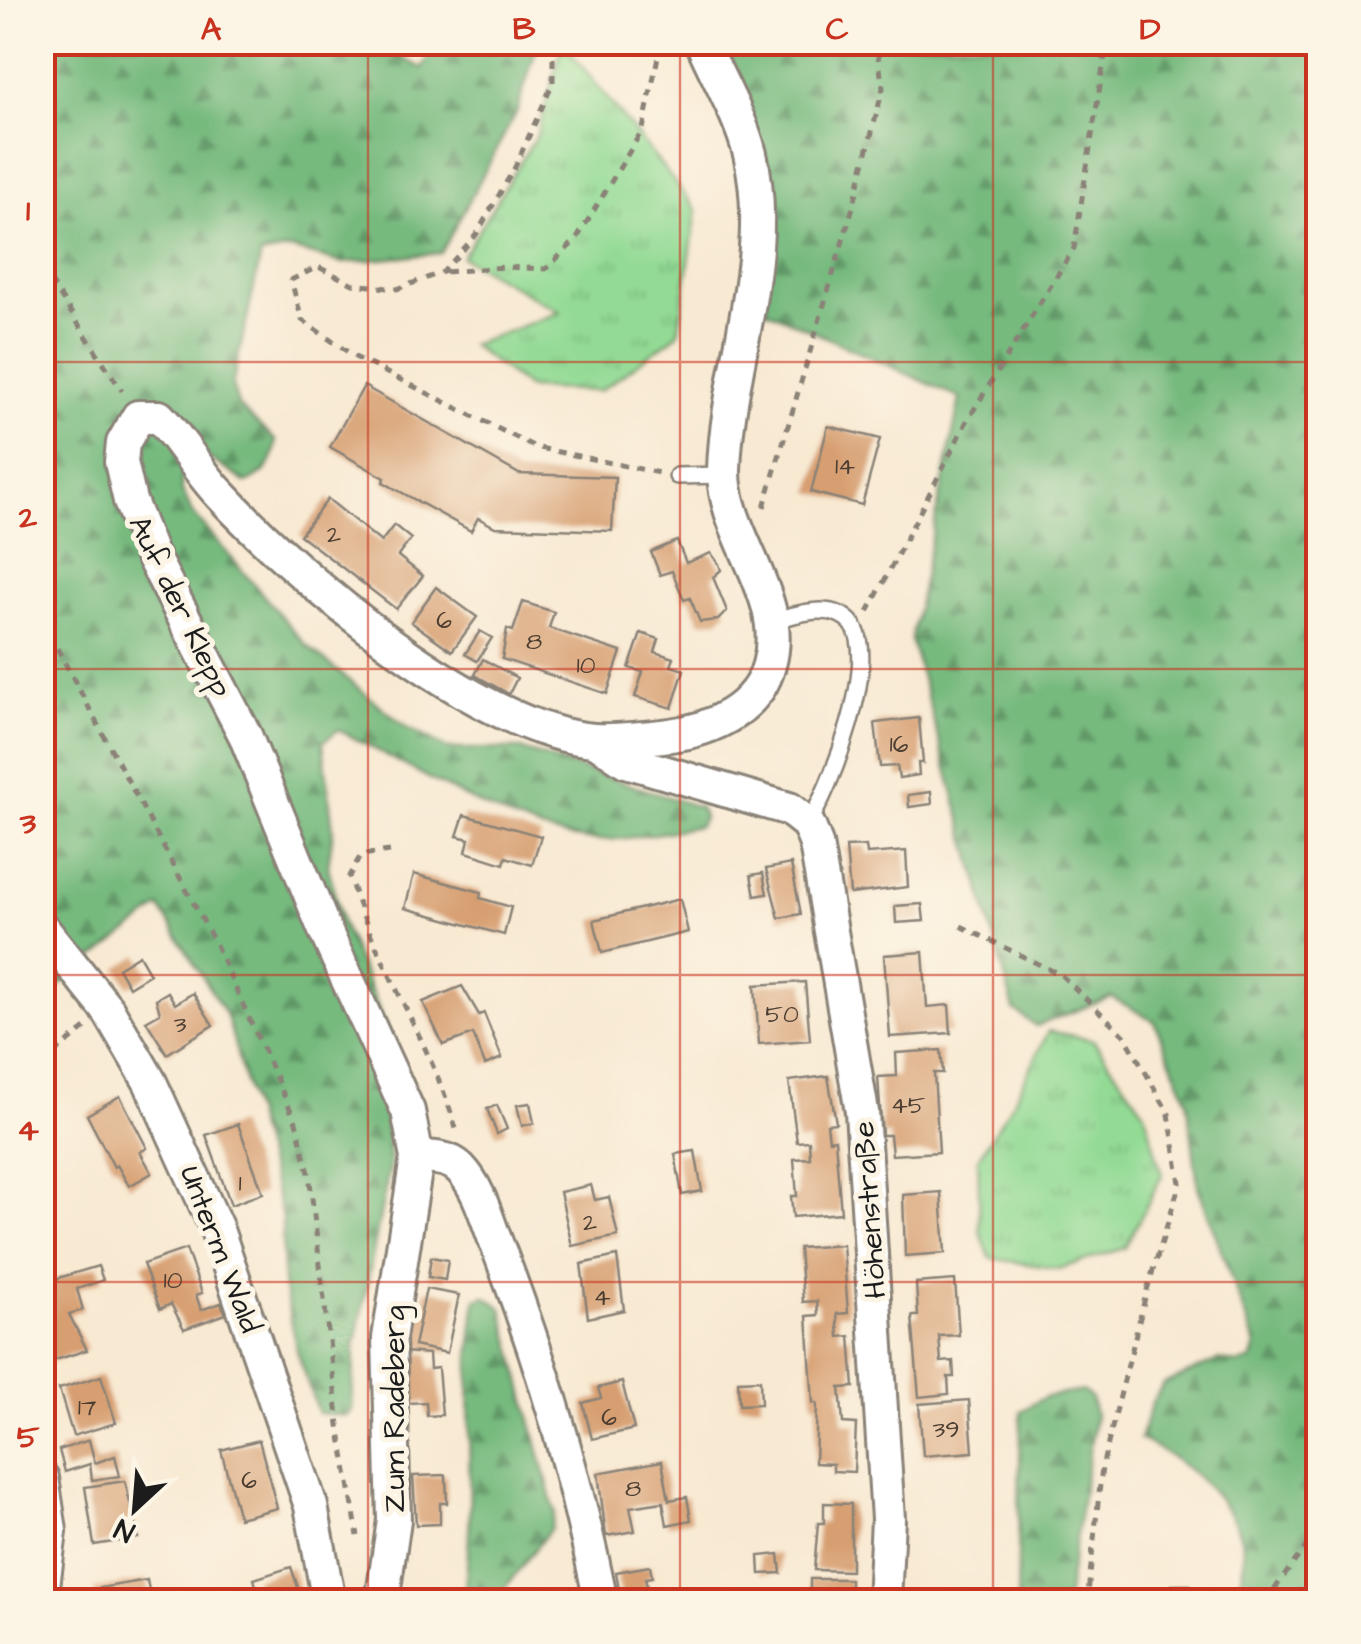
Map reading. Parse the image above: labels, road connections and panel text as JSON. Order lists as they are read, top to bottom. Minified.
{"streets":{"street":["Auf der Klepp","Höhenstraße","Unterm Wald","Zum Radeberg"]},"crossings":[["Auf der Klepp","Zum Radeberg"]],"house_numbers":["14","2","6","8","10","16","50","3","45","1","2","10","4","17","6","39","6","8"],"north":"bottom left","grid":{"columns":["A","B","C","D"],"rows":["1","2","3","4","5"]}}
